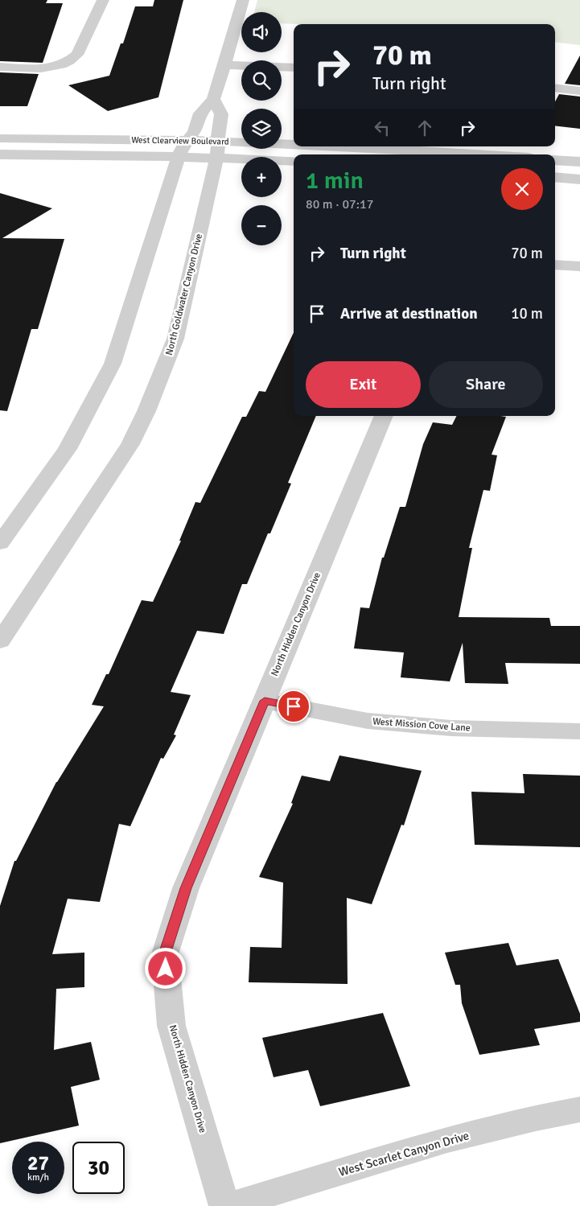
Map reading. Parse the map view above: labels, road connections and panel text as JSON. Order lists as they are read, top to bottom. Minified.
{"streets":{"street":["West Clearview Boulevard","North Goldwater Canyon Drive","North Hidden Canyon Drive","West Mission Cove Lane","West Scarlet Canyon Drive"]},"crossings":[["West Clearview Boulevard","North Goldwater Canyon Drive"],["North Hidden Canyon Drive","West Mission Cove Lane"]],"page":{"map_buttons":["+","−"],"turn":["70 m","Turn right"],"heading":["1 min","80 m · 07:17"],"list":[{"name":"Turn right","value":"70 m"},{"name":"Arrive at destination","value":"10 m"}],"buttons":["Exit","Share"],"speed":"27 km/h","limit":"30"}}
